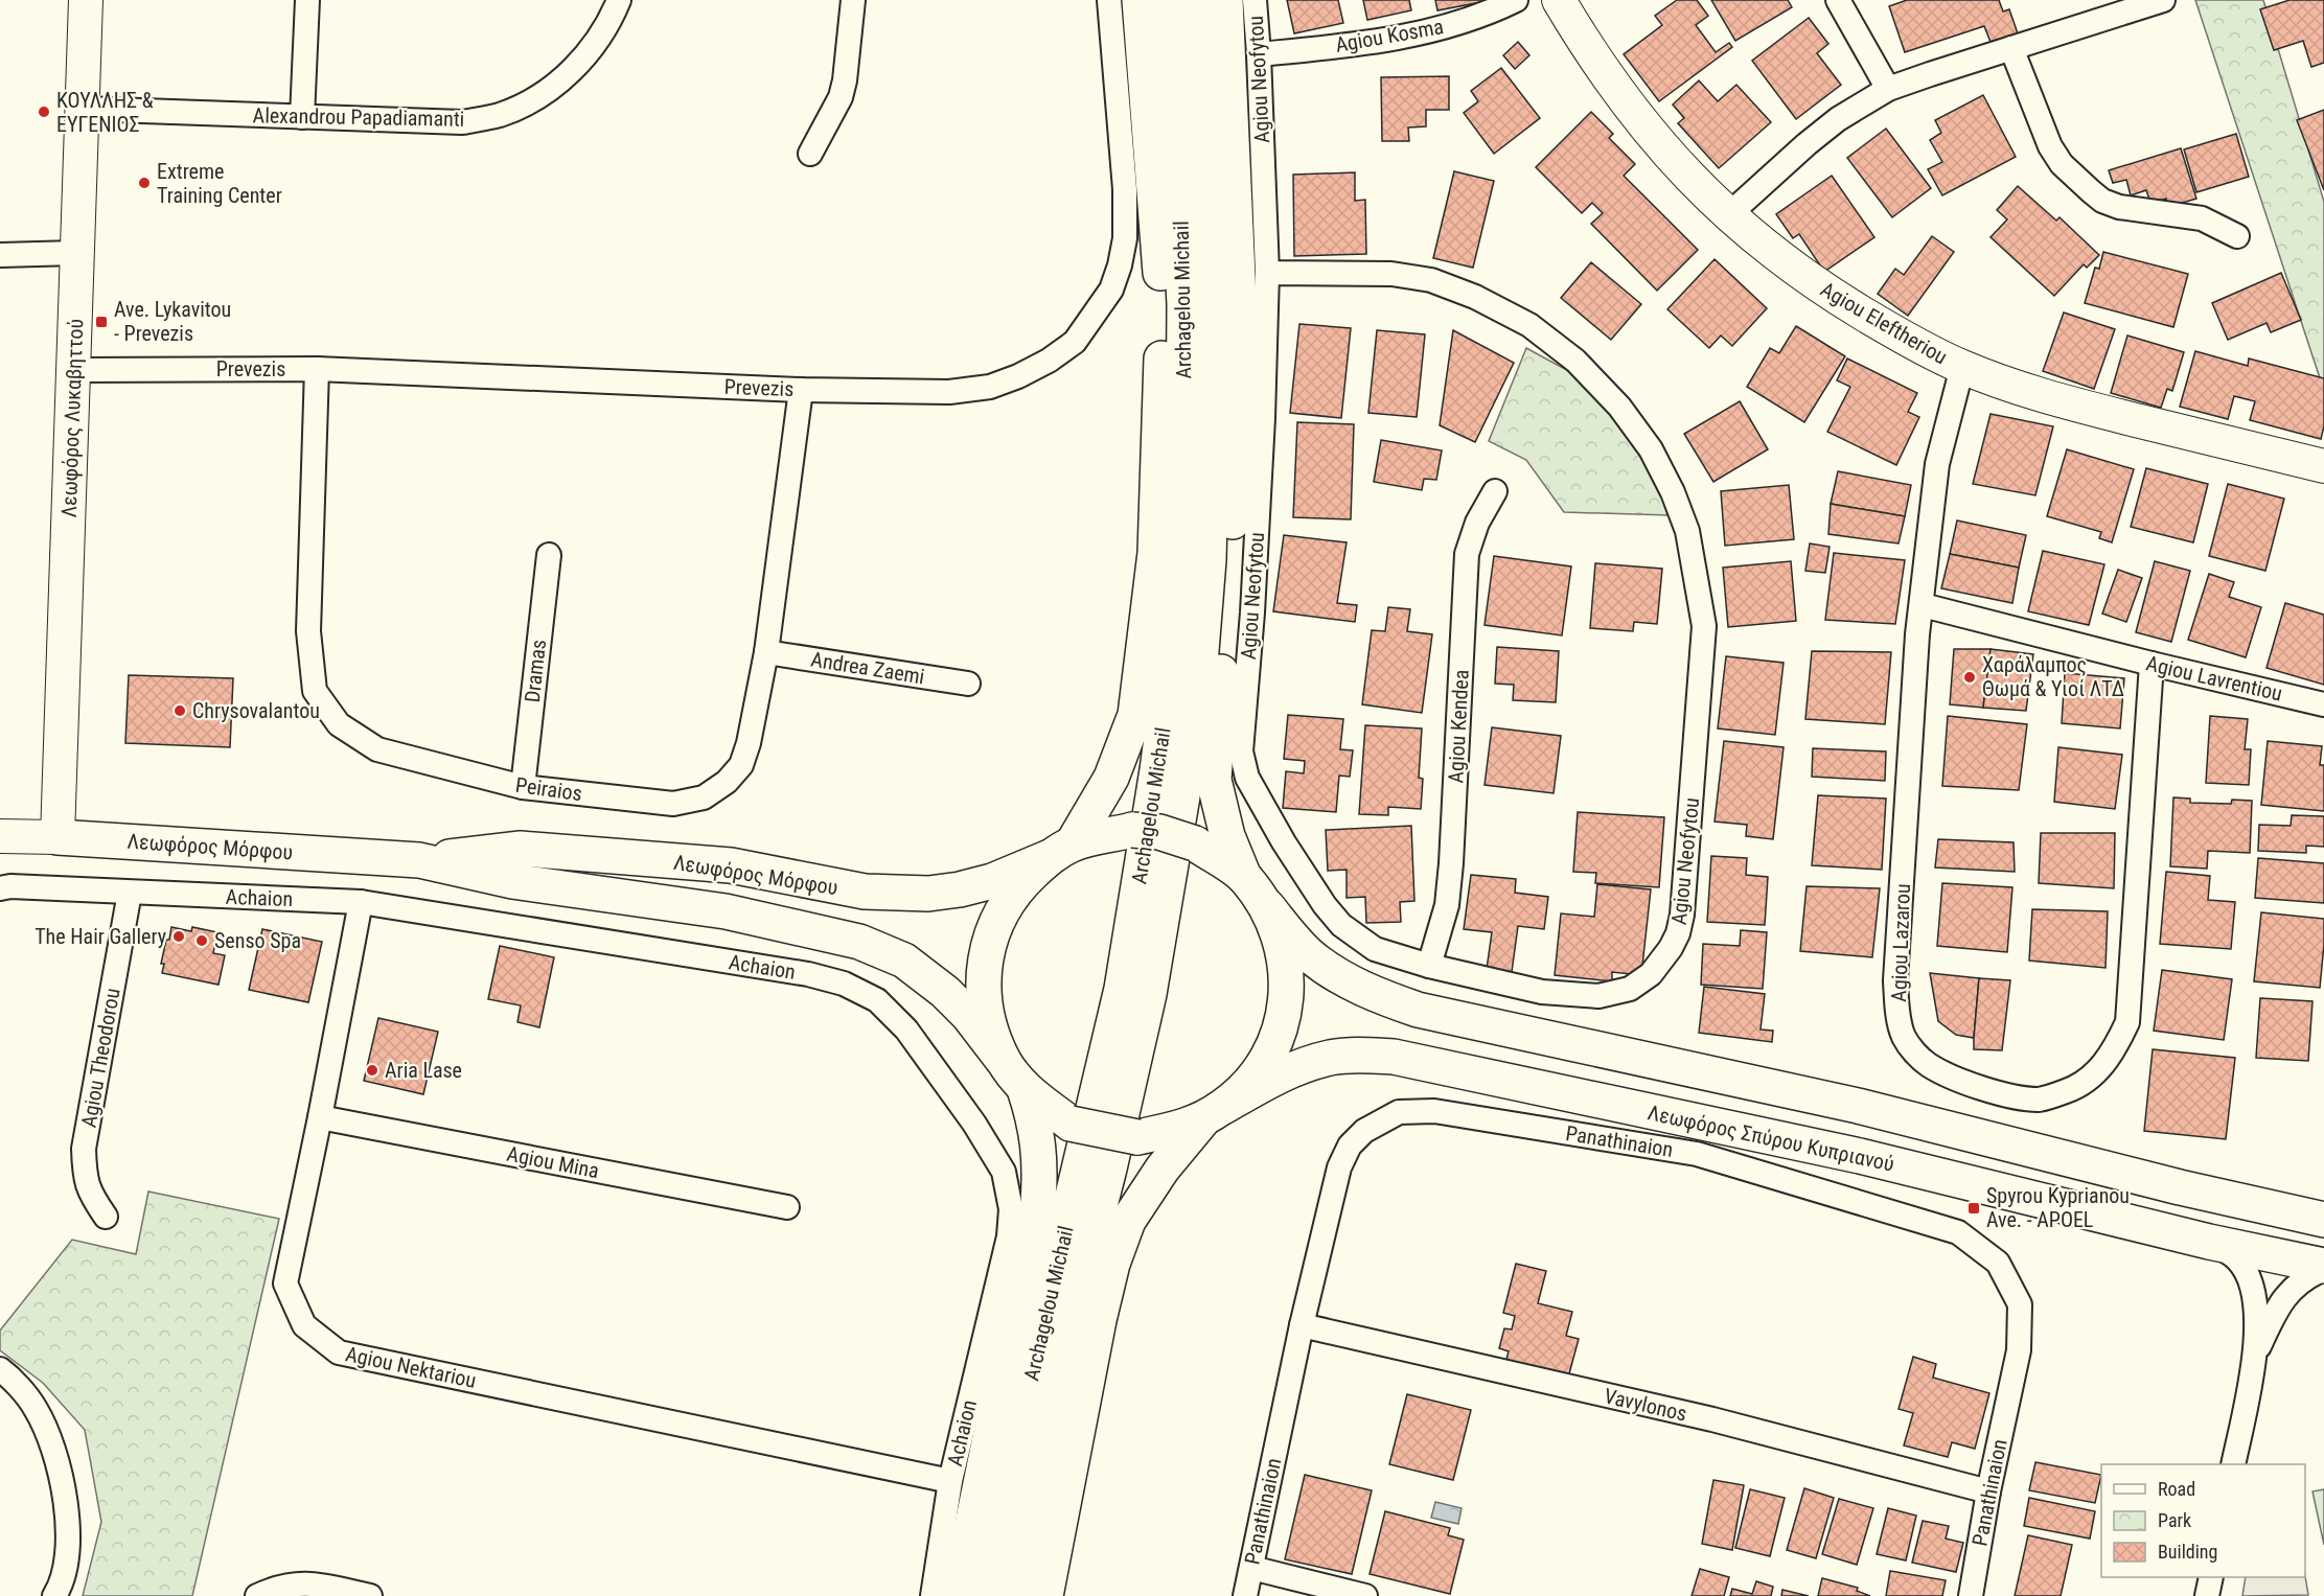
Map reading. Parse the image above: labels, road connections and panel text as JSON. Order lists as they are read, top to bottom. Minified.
{"streets":{"main road":["Archagelou Michail","Λεωφόρος Μόρφου","Λεωφόρος Σπύρου Κυπριανού"],"street":["Agiou Kosma","Agiou Neofytou","Alexandrou Papadiamanti","Agiou Eleftheriou","Prevezis","Λεωφόρος Λυκαβηττού","Andrea Zaemi","Dramas","Agiou Lavrentiou","Agiou Kendea","Peiraios","Achaion","Agiou Lazarou","Agiou Theodorou","Panathinaion","Agiou Mina","Agiou Nektariou","Vavylonos"]},"crossings":[["Agiou Kosma","Agiou Neofytou"],["Agiou Neofytou","Agiou Kendea"],["Alexandrou Papadiamanti","Λεωφόρος Λυκαβηττού"],["Agiou Eleftheriou","Agiou Lazarou"],["Prevezis","Λεωφόρος Λυκαβηττού"],["Prevezis","Peiraios"],["Λεωφόρος Λυκαβηττού","Λεωφόρος Μόρφου"],["Andrea Zaemi","Peiraios"],["Dramas","Peiraios"],["Agiou Lavrentiou","Agiou Lazarou"],["Achaion","Agiou Theodorou"],["Achaion","Agiou Nektariou"],["Panathinaion","Vavylonos"],["Agiou Mina","Agiou Nektariou"]],"places":{"other":["ΚΟΥΛΛΗΣ & ΕΥΓΕΝΙΟΣ","Extreme Training Center","Χαράλαμπος Θωμά & Υιοί ΛΤΔ","Chrysovalantou","The Hair Gallery","Senso Spa","Aria Lase"],"transit":["Ave. Lykavitou - Prevezis","Spyrou Kyprianou Ave. - APOEL"]},"legend":["Road","Park","Building"]}
